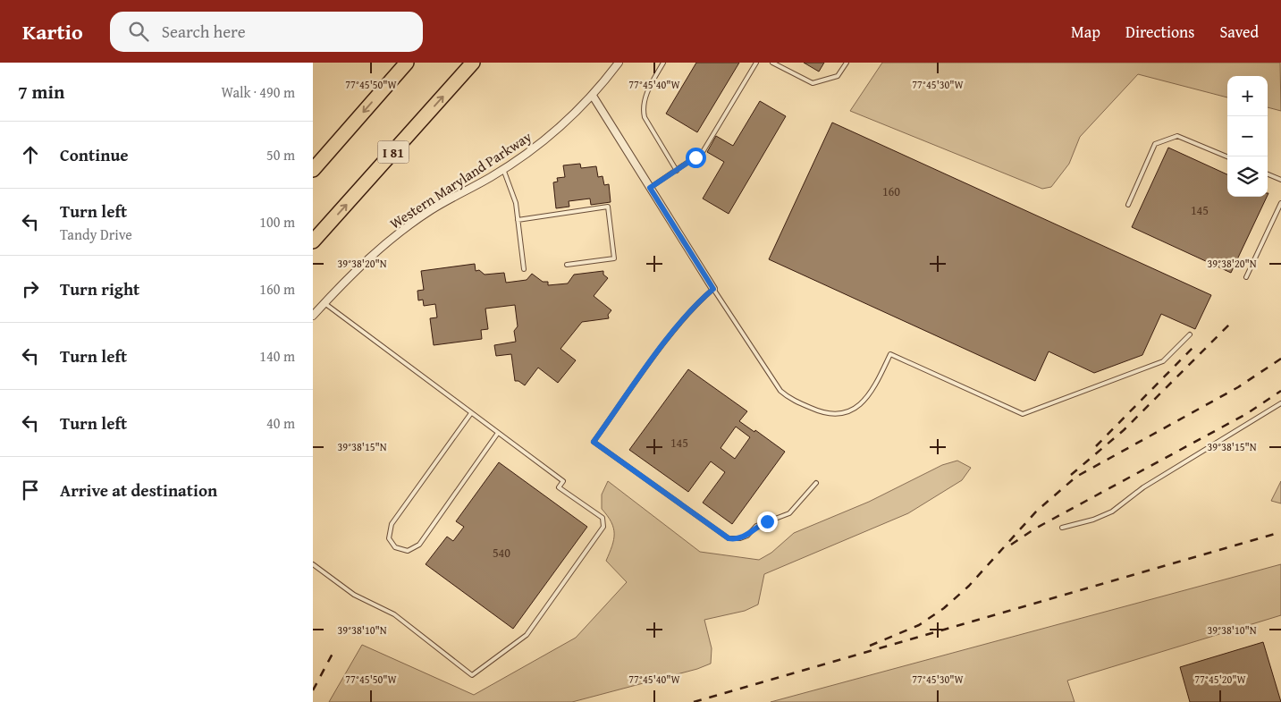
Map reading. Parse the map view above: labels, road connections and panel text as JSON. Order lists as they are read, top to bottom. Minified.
{"streets":{"highway":["I 81"],"street":["Western Maryland Parkway"]},"house_numbers":["160","145","145","540"],"page":{"header":"Kartio","search":"Search here","nav":["Map","Directions","Saved"],"heading":["7 min","Walk · 490 m"],"map_buttons":["+","−"],"list":[["Continue","50 m"],["Turn left","Tandy Drive","100 m"],["Turn right","160 m"],["Turn left","140 m"],["Turn left","40 m"],"Arrive at destination"]},"coordinates":["77°45'50\"W","77°45'40\"W","77°45'30\"W","39°38'20\"N","39°38'15\"N","39°38'10\"N","77°45'20\"W"]}
